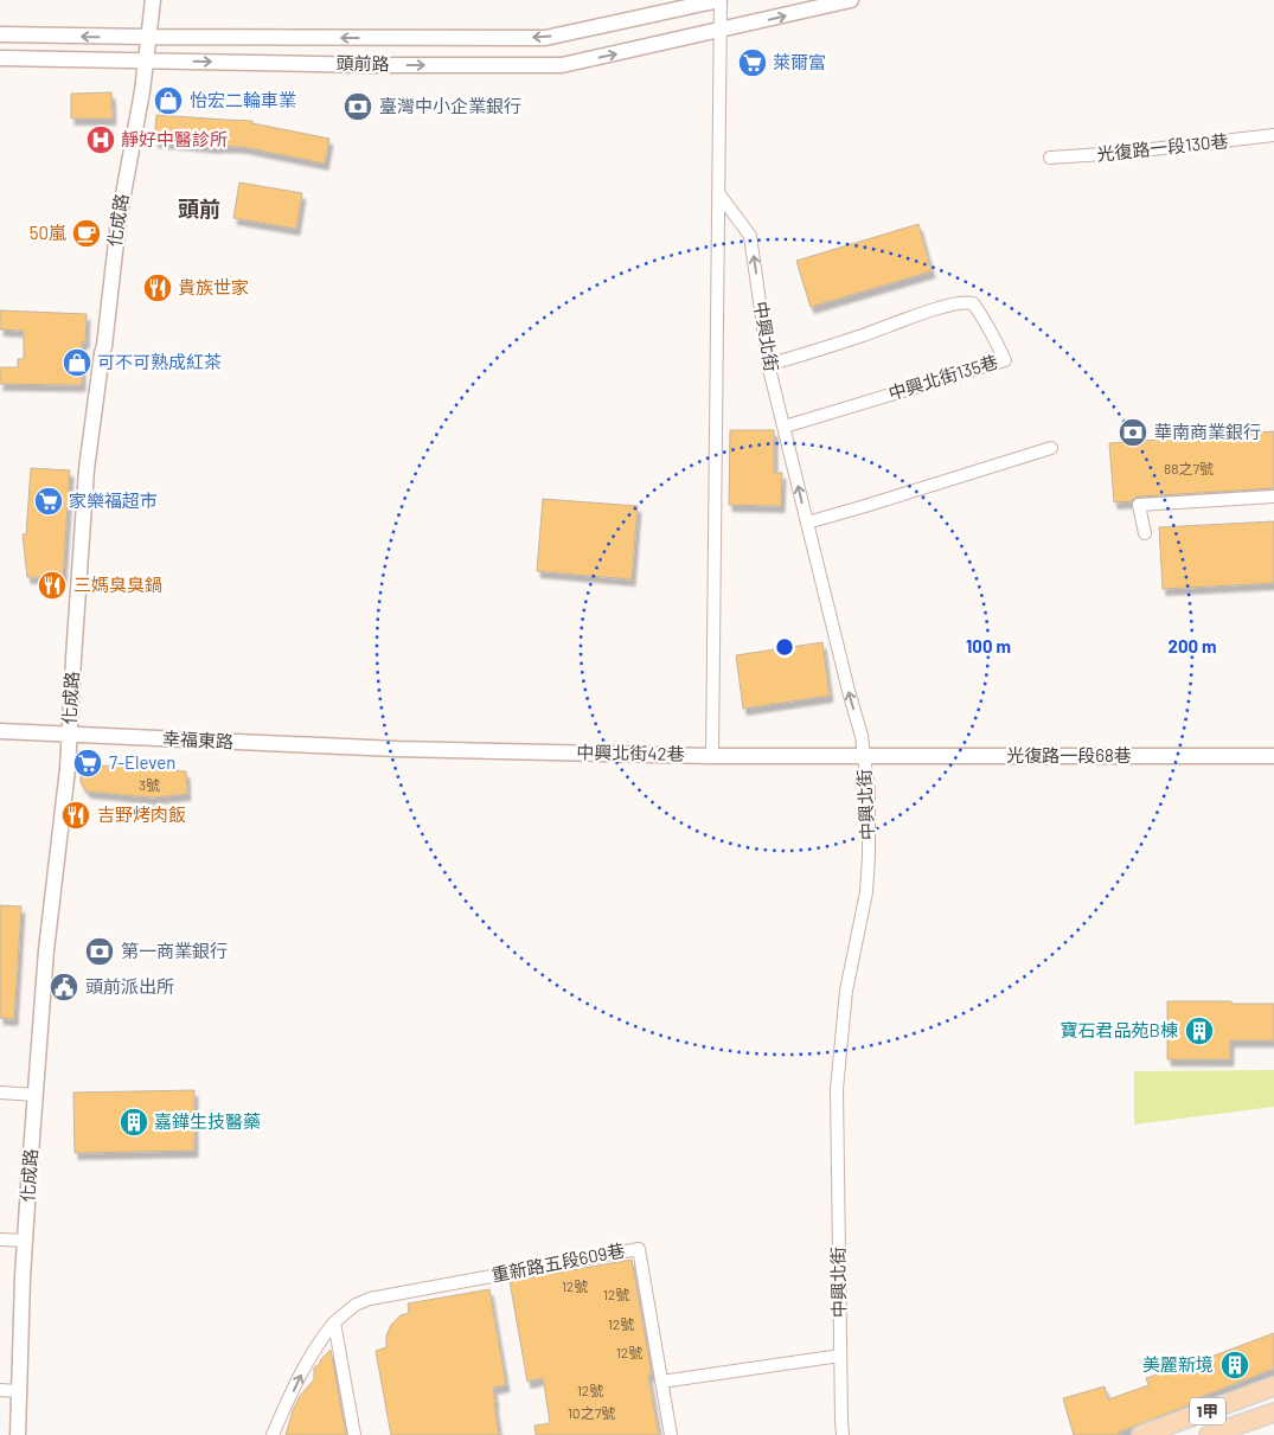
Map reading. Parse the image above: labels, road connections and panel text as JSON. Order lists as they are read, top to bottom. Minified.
{"streets":{"main road":["1甲"],"street":["頭前路","光復路一段130巷","化成路","中興北街","中興北街135巷","幸福東路","中興北街42巷","光復路一段68巷","重新路五段609巷"]},"crossings":[["頭前路","化成路"],["化成路","幸福東路"],["中興北街","中興北街135巷"],["中興北街","中興北街42巷"],["中興北街","光復路一段68巷"],["幸福東路","中興北街42巷"],["中興北街42巷","光復路一段68巷"]],"districts":["頭前"],"places":{"supermarket":["萊爾富","家樂福超市","7-Eleven"],"shop":["怡宏二輪車業","可不可熟成紅茶"],"bank":["臺灣中小企業銀行","華南商業銀行","第一商業銀行"],"hospital":["靜好中醫診所"],"cafe":["50嵐"],"restaurant":["貴族世家","三媽臭臭鍋","吉野烤肉飯"],"public building":["頭前派出所"],"building":["寶石君品苑B棟","嘉鏵生技醫藥","美麗新境"]},"house_numbers":["88之7號","3號","12號","12號","12號","12號","12號","10之7號"],"rings":["100 m","200 m"]}
